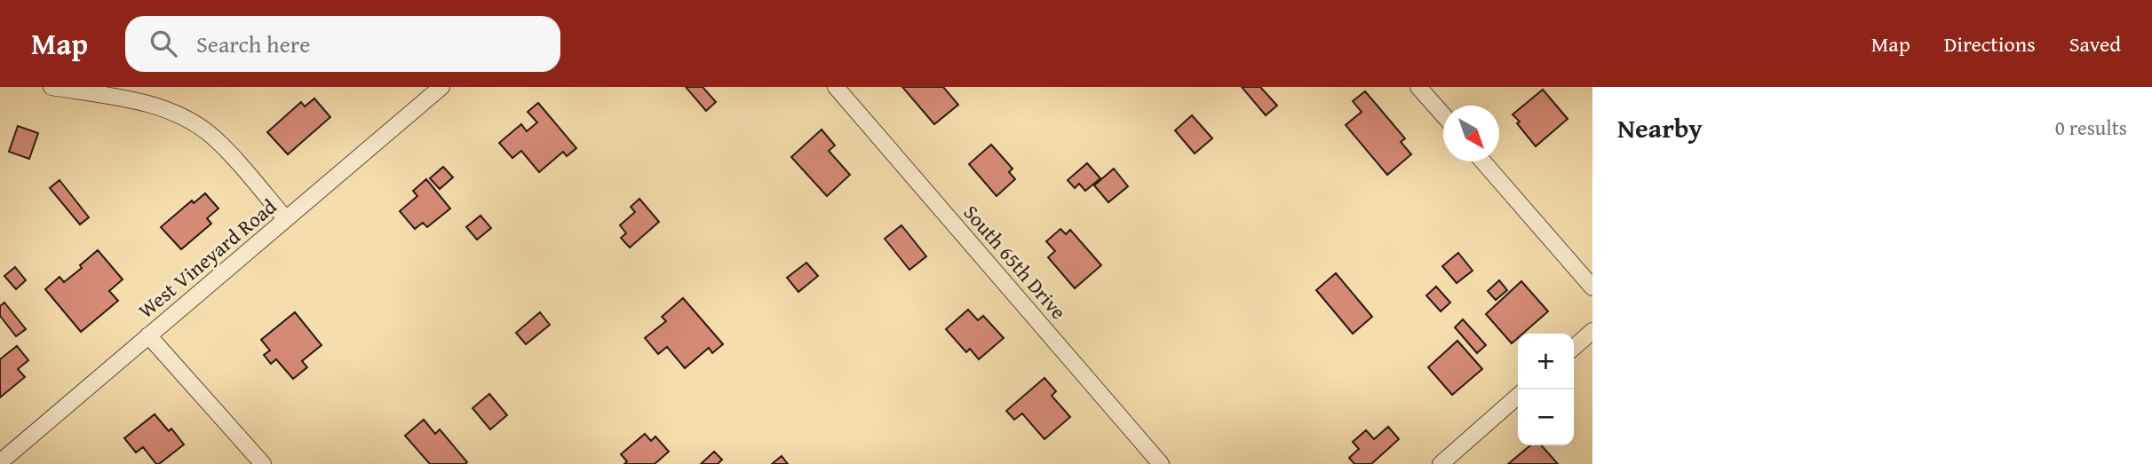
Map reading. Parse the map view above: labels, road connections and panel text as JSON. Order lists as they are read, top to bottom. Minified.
{"streets":{"street":["West Vineyard Road","South 65th Drive"]},"north":"bottom right","page":{"header":"Map","search":"Search here","nav":["Map","Directions","Saved"],"heading":["Nearby","0 results"],"map_buttons":["+","−"]}}
